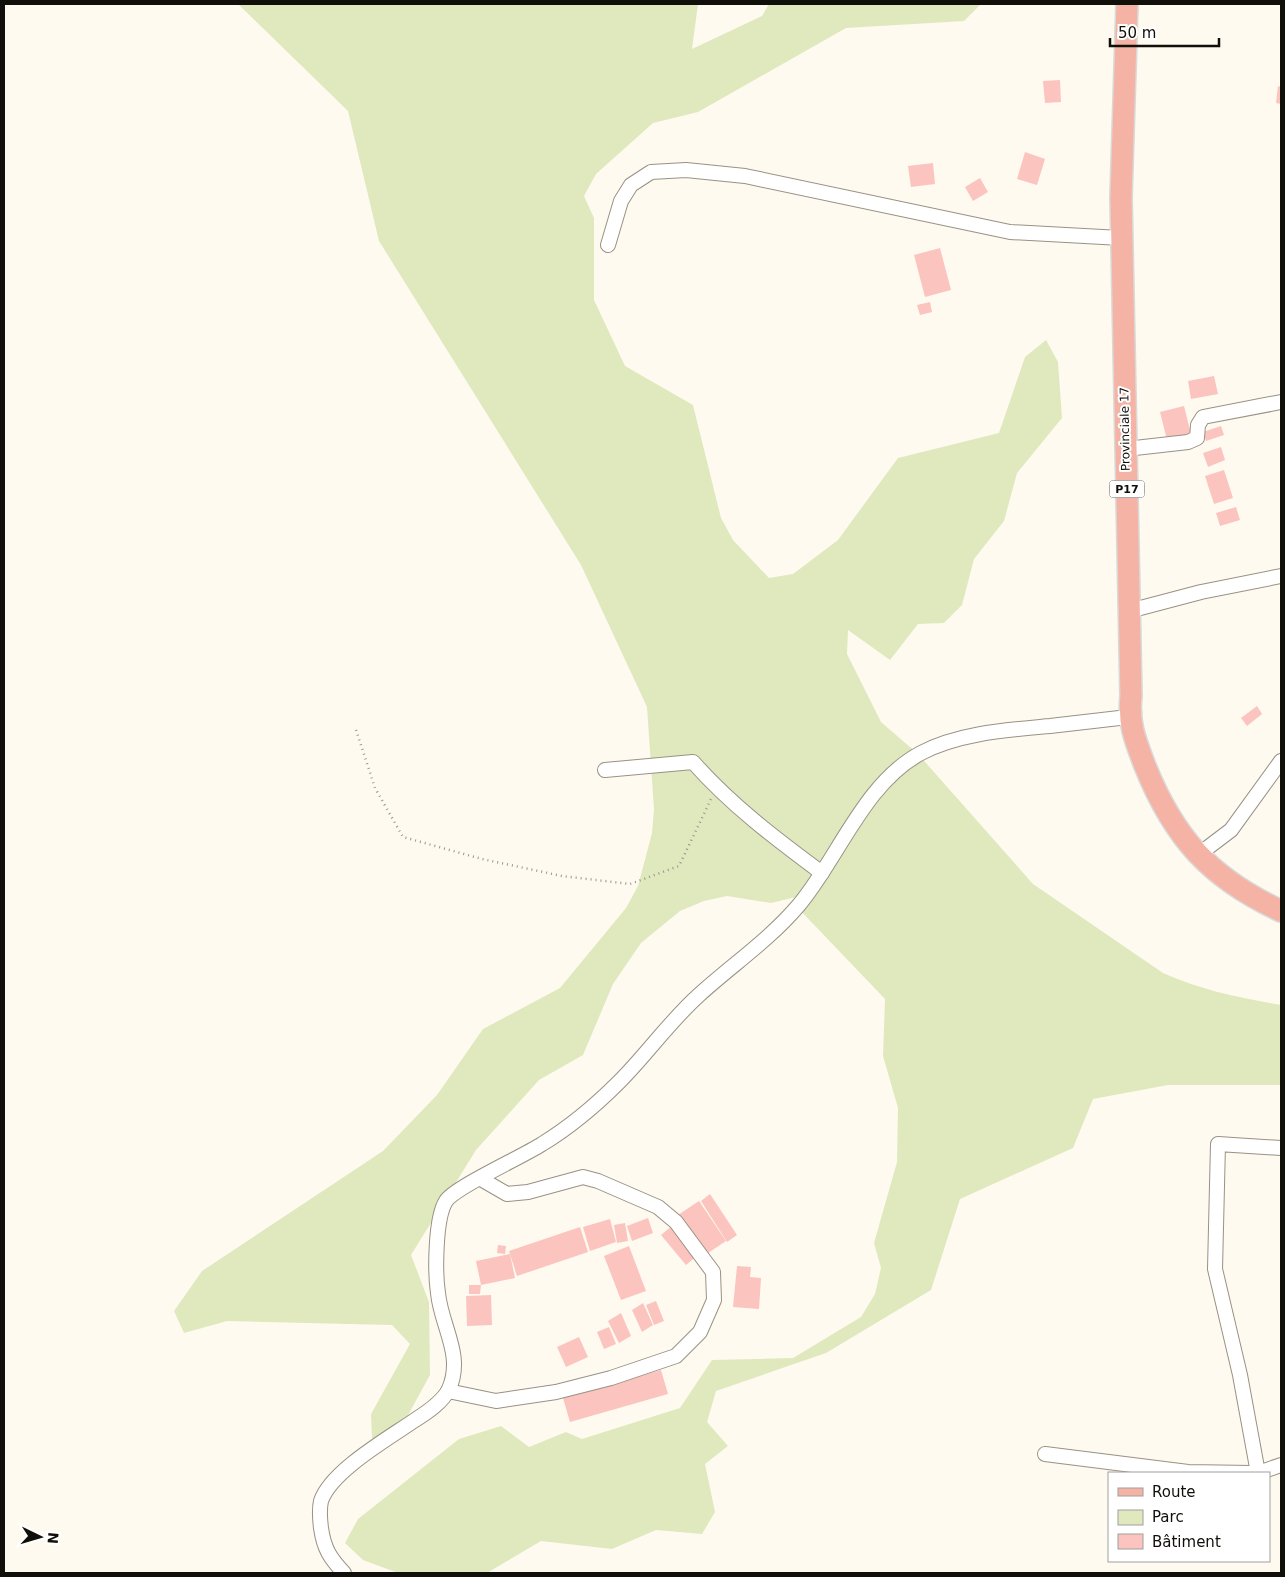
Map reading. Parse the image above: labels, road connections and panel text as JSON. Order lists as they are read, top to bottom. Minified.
{"streets":{"main road":["Provinciale 17","P17"]},"legend":["Route","Parc","Bâtiment"],"scale_bar":"50 m","north":"right"}
